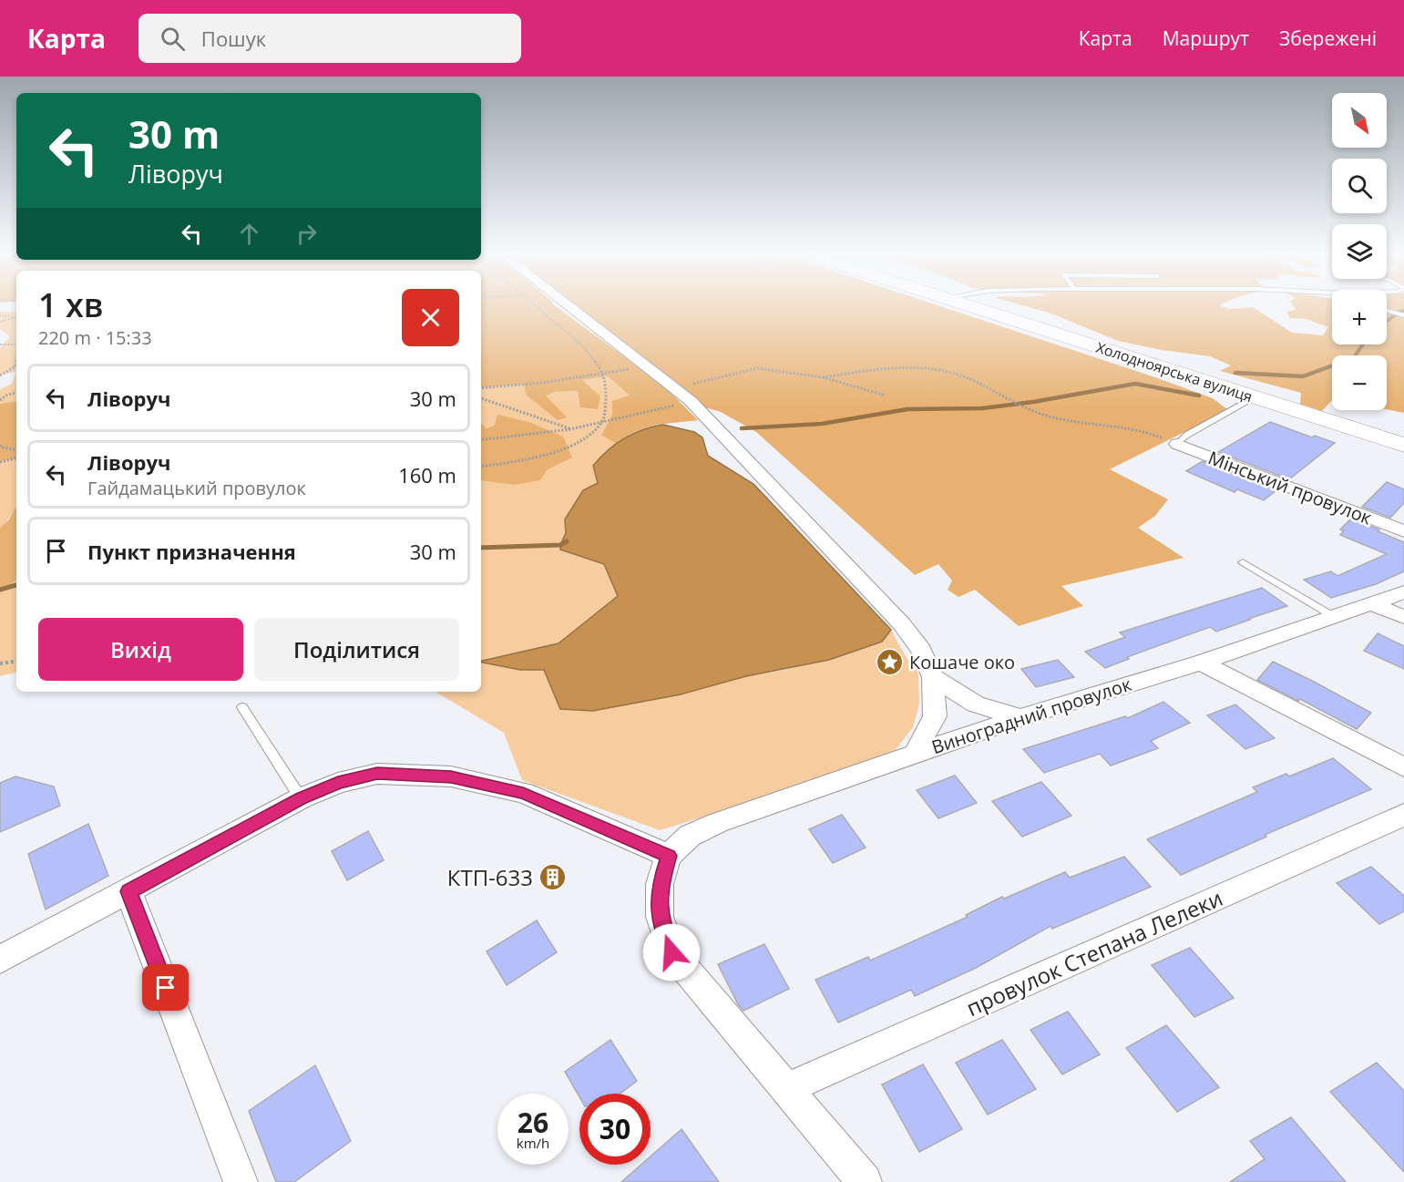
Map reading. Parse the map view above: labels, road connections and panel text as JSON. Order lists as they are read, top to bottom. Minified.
{"streets":{"main road":["Холодноярська вулиця"],"street":["Мінський провулок","Виноградний провулок","провулок Степана Лелеки"]},"places":{"place":["Кошаче око"],"building":["КТП-633"]},"north":"bottom right","page":{"header":"Карта","search":"Пошук","nav":["Карта","Маршрут","Збережені"],"map_buttons":["+","−"],"turn":["30 m","Ліворуч"],"heading":["1 хв","220 m · 15:33"],"list":[{"name":"Ліворуч","value":"30 m"},{"name":"Ліворуч","note":"Гайдамацький провулок","value":"160 m"},{"name":"Пункт призначення","value":"30 m"}],"buttons":["Вихід","Поділитися"],"speed":"26 km/h","limit":"30"}}
